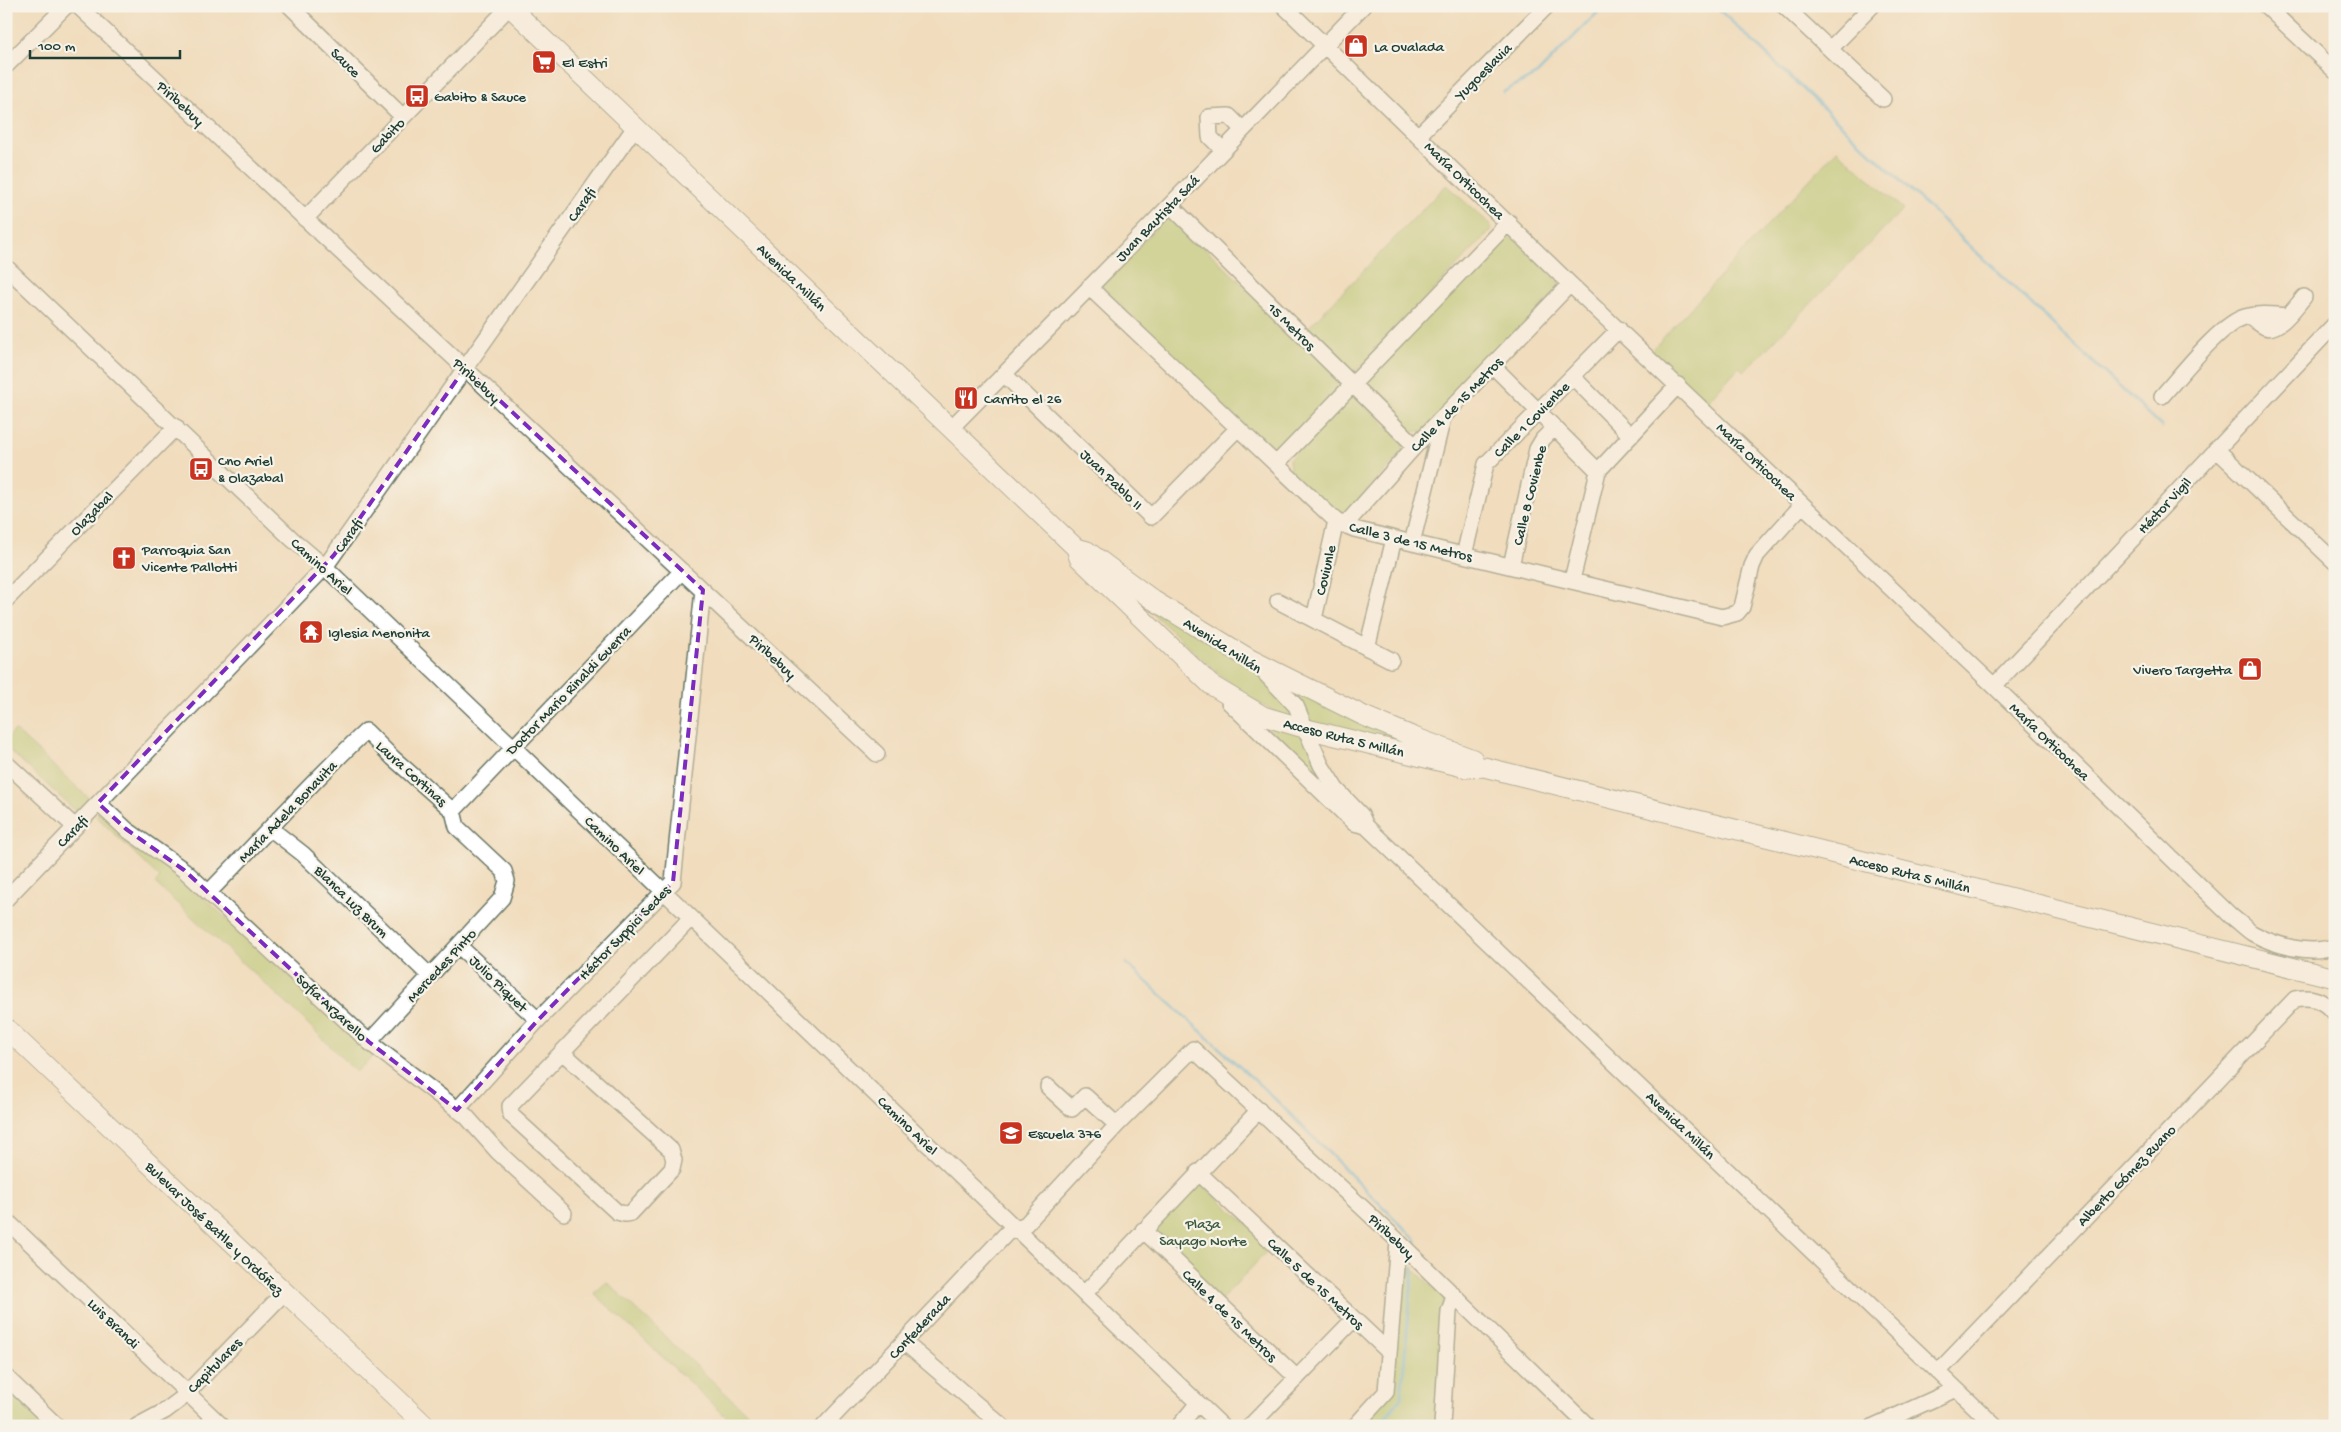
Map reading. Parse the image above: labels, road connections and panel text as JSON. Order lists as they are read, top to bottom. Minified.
{"streets":{"main road":["Avenida Millán","Acceso Ruta 5 Millán","Bulevar José Batlle y Ordóñez"],"street":["Sauce","Yugoeslavia","Piribebuy","Gabito","María Orticochea","Carafi","Juan Bautista Saá","15 Metros","Calle 4 de 15 Metros","Calle 1 Covienbe","Juan Pablo II","Calle 8 Covienbe","Héctor Vigil","Olazabal","Calle 3 de 15 Metros","Camino Ariel","Coviunle","Doctor Mario Rinaldi Guerra","Laura Cortinas","María Adela Bonavita","Blanca Luz Brum","Héctor Suppici Sedes","Mercedes Pinto","Julio Piquet","Sofía Arzarello","Alberto Gómez Ruano","Calle 5 de 15 Metros","Luis Brandi","Confederada","Capitulares"]},"crossings":[["Sauce","Gabito"],["Yugoeslavia","María Orticochea"],["Piribebuy","Gabito"],["Piribebuy","Carafi"],["Piribebuy","Doctor Mario Rinaldi Guerra"],["Piribebuy","Héctor Suppici Sedes"],["Piribebuy","Confederada"],["Gabito","Avenida Millán"],["María Orticochea","Juan Bautista Saá"],["María Orticochea","Calle 4 de 15 Metros"],["María Orticochea","Calle 1 Covienbe"],["María Orticochea","Héctor Vigil"],["María Orticochea","Calle 3 de 15 Metros"],["Carafi","Avenida Millán"],["Carafi","Camino Ariel"],["Carafi","Sofía Arzarello"],["Juan Bautista Saá","Avenida Millán"],["Juan Bautista Saá","15 Metros"],["Juan Bautista Saá","Juan Pablo II"],["Juan Bautista Saá","Calle 3 de 15 Metros"],["Avenida Millán","Acceso Ruta 5 Millán"],["Avenida Millán","Alberto Gómez Ruano"],["15 Metros","Calle 4 de 15 Metros"],["Calle 4 de 15 Metros","Calle 3 de 15 Metros"],["Calle 4 de 15 Metros","Coviunle"],["Calle 1 Covienbe","Calle 3 de 15 Metros"],["Juan Pablo II","Calle 3 de 15 Metros"],["Calle 8 Covienbe","Calle 3 de 15 Metros"],["Olazabal","Camino Ariel"],["Calle 3 de 15 Metros","Coviunle"],["Camino Ariel","Doctor Mario Rinaldi Guerra"],["Camino Ariel","Héctor Suppici Sedes"],["Camino Ariel","Confederada"],["Doctor Mario Rinaldi Guerra","Laura Cortinas"],["Laura Cortinas","María Adela Bonavita"],["Laura Cortinas","Mercedes Pinto"],["María Adela Bonavita","Blanca Luz Brum"],["María Adela Bonavita","Sofía Arzarello"],["Blanca Luz Brum","Mercedes Pinto"],["Héctor Suppici Sedes","Julio Piquet"],["Héctor Suppici Sedes","Sofía Arzarello"],["Mercedes Pinto","Julio Piquet"],["Mercedes Pinto","Sofía Arzarello"],["Bulevar José Batlle y Ordóñez","Capitulares"],["Luis Brandi","Capitulares"]],"parks":["Plaza Sayago Norte"],"places":{"shop":["La Ovalada","Vivero Targetta"],"supermarket":["El Estri"],"bus stop":["Gabito & Sauce","Cno Ariel & Olazabal"],"restaurant":["Carrito el 26"],"church":["Parroquia San Vicente Pallotti"],"temple":["Iglesia Menonita"],"school or university":["Escuela 376"]},"scale_bar":"100 m"}
